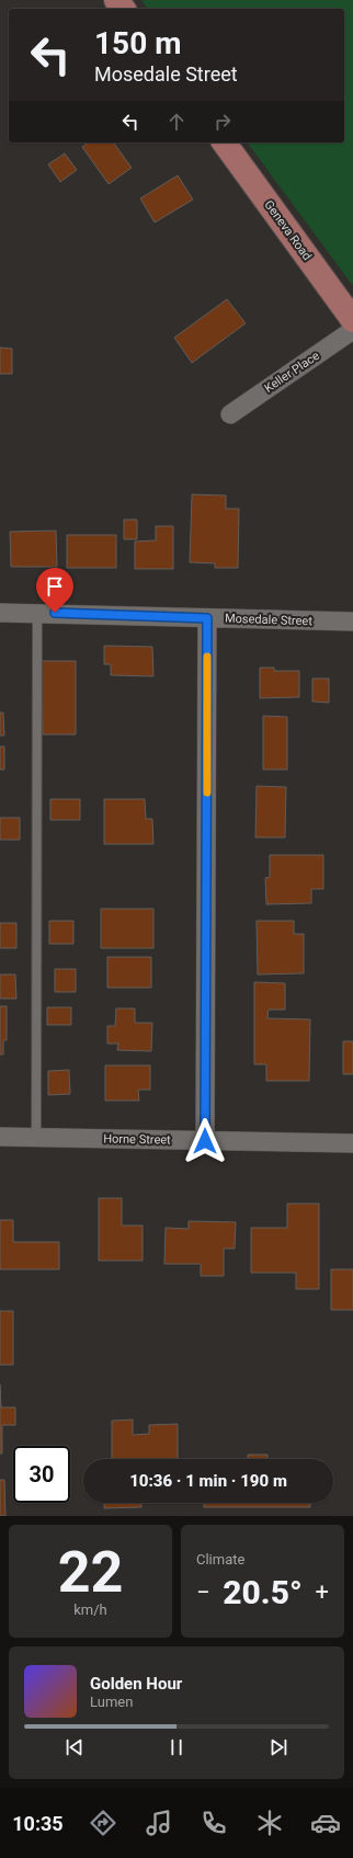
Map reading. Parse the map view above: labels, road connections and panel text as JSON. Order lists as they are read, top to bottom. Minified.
{"streets":{"main road":["Geneva Road"],"street":["Keller Place","Mosedale Street","Horne Street"]},"page":{"turn":["150 m","Mosedale Street"],"limit":"30","trip":"10:36 · 1 min · 190 m","tile":[["22","km/h"],"Climate"],"heat":["−","20.5°","+"],"song":["Golden Hour","Lumen"],"tabs":"10:35"}}
